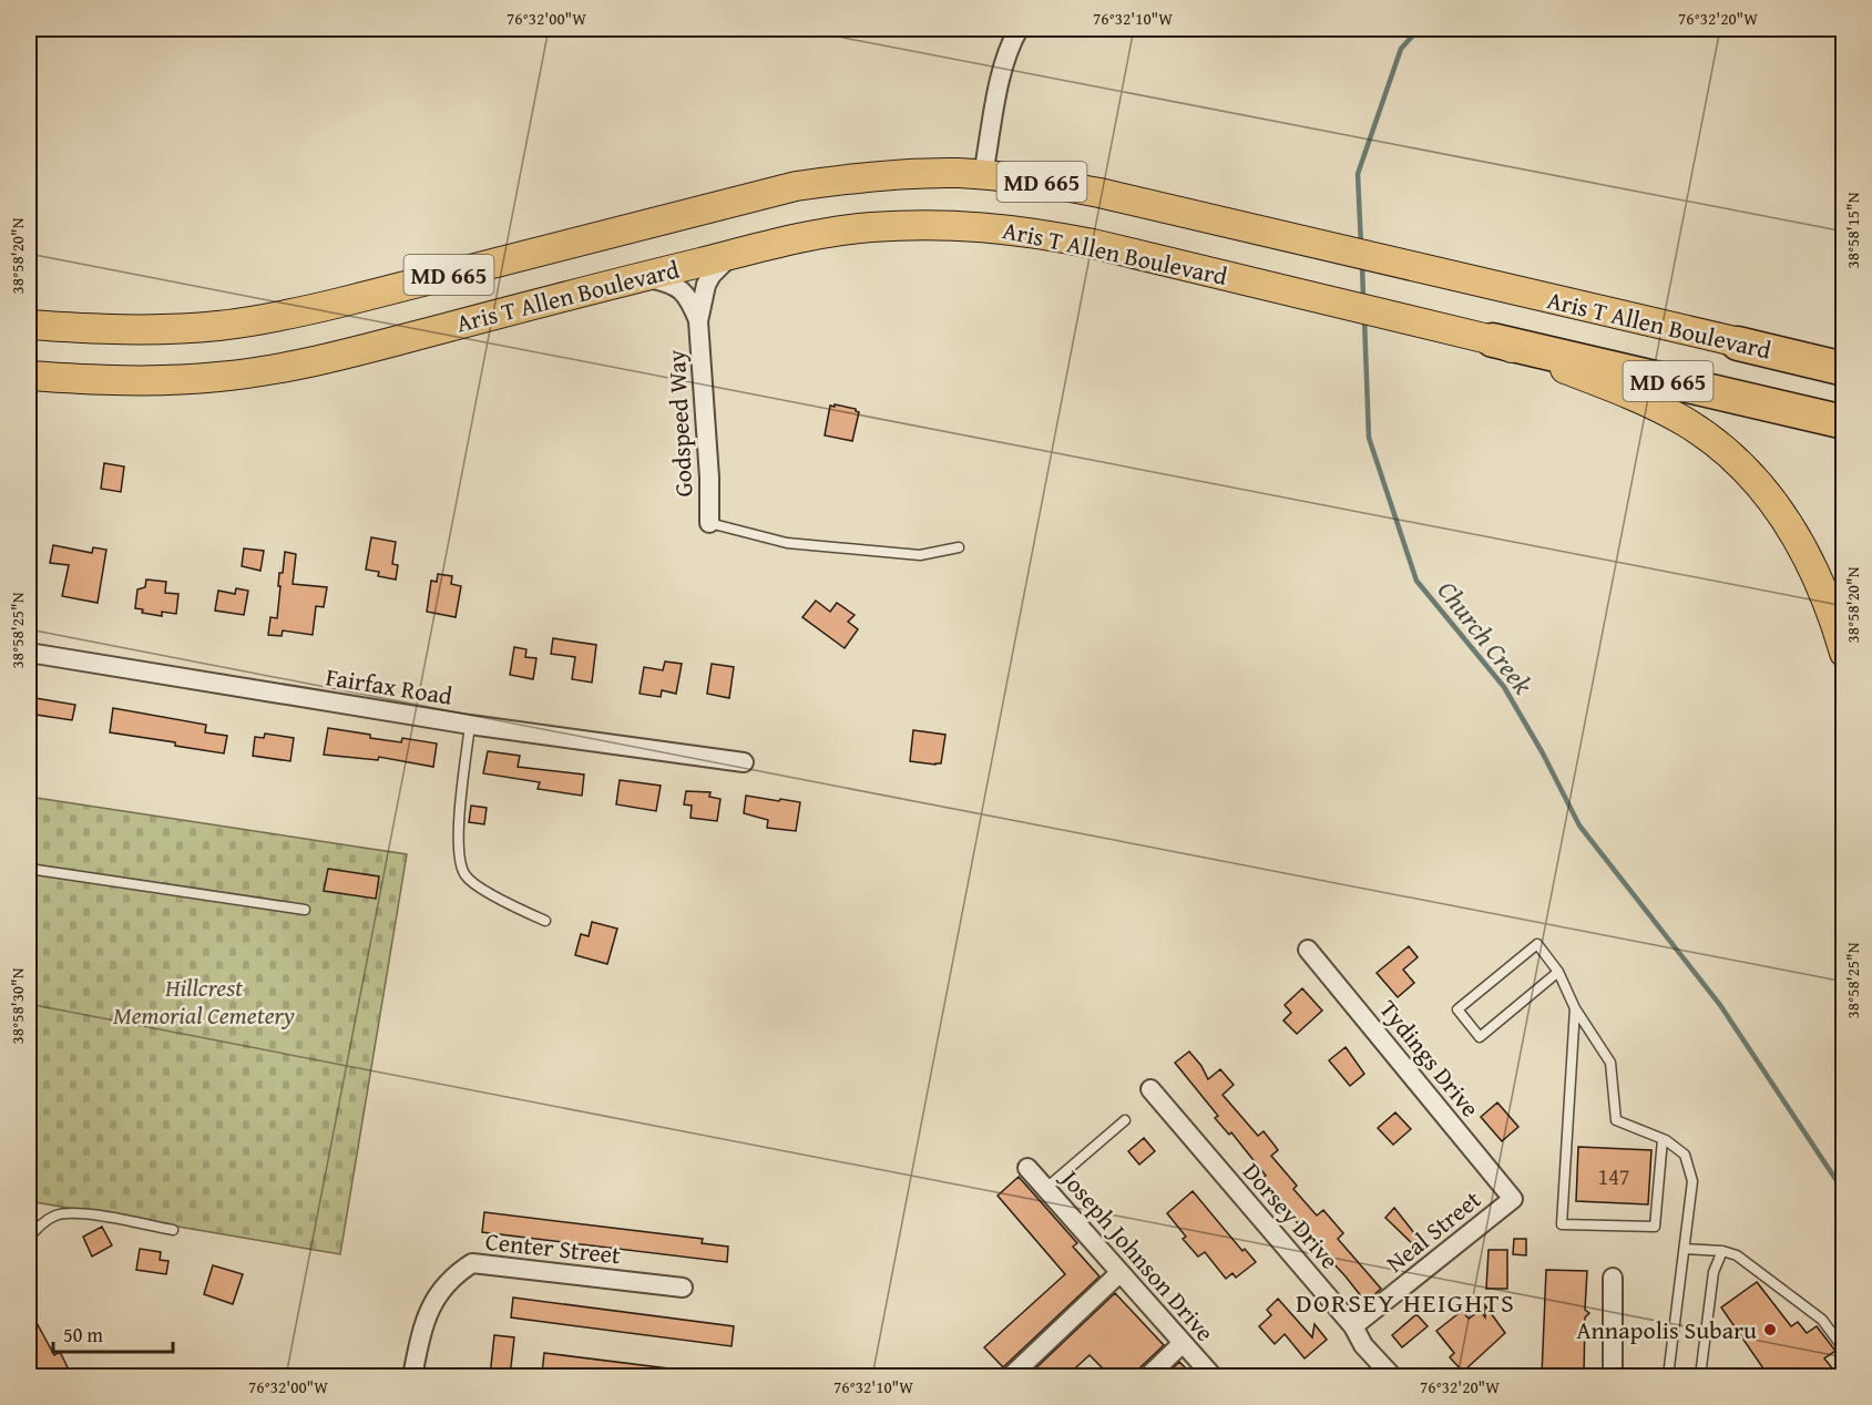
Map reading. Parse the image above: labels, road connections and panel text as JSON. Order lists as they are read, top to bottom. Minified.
{"streets":{"highway":["MD 665","Aris T Allen Boulevard"],"street":["Godspeed Way","Fairfax Road","Tydings Drive","Dorsey Drive","Neal Street","Center Street","Joseph Johnson Drive"]},"crossings":[["Aris T Allen Boulevard","Godspeed Way"],["Tydings Drive","Neal Street"],["Dorsey Drive","Neal Street"]],"districts":["DORSEY HEIGHTS"],"water":["Church Creek"],"parks":["Hillcrest Memorial Cemetery"],"places":["Annapolis Subaru"],"house_numbers":["147"],"scale_bar":"50 m","coordinates":["76°32'00\"W","76°32'10\"W","76°32'20\"W","38°58'15\"N","38°58'20\"N","38°58'25\"N","38°58'30\"N"]}
